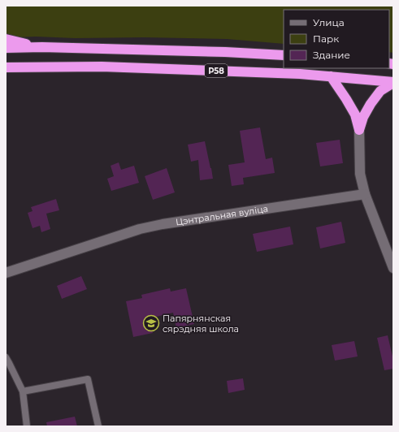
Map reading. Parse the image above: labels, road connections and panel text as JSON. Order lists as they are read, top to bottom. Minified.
{"streets":{"highway":["Р58"],"street":["Цэнтральная вуліца"]},"places":{"school or university":["Папярнянская сярэдняя школа"]},"legend":["Улица","Парк","Здание"]}
